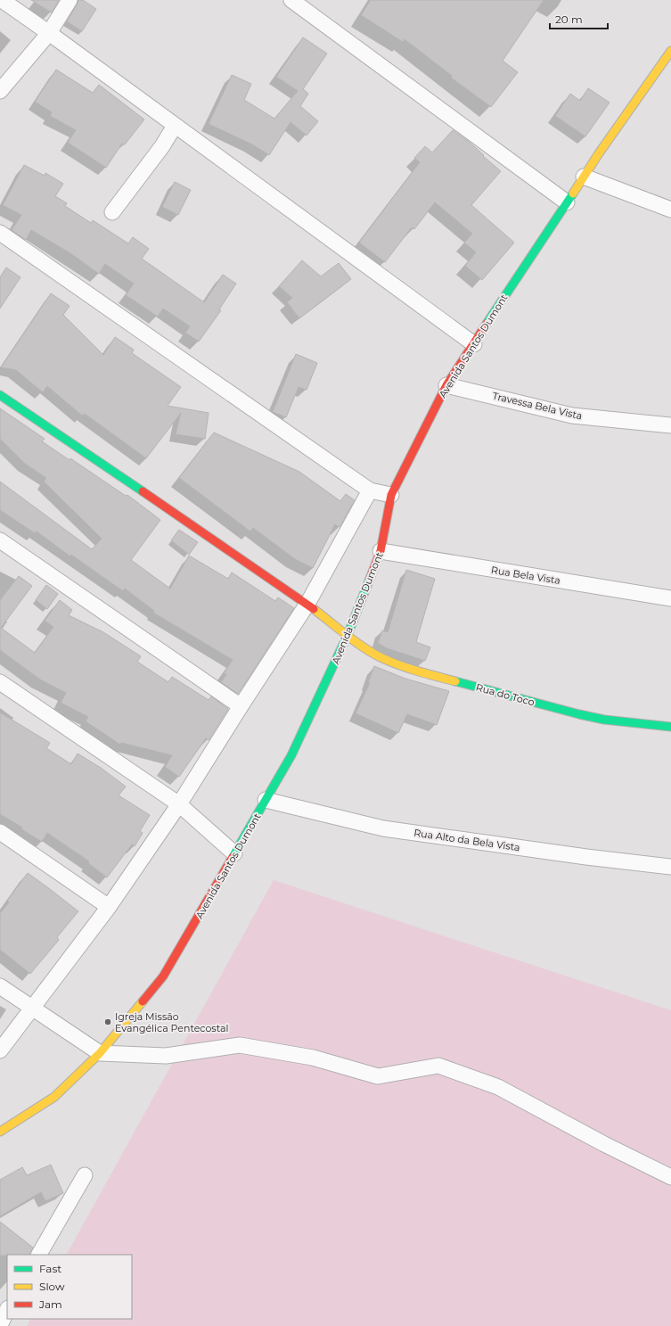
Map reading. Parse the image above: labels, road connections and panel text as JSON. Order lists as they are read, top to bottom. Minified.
{"streets":{"main road":["Avenida Santos Dumont","Rua do Toco"],"street":["Travessa Bela Vista","Rua Bela Vista","Rua Alto da Bela Vista"]},"crossings":[["Avenida Santos Dumont","Travessa Bela Vista"],["Avenida Santos Dumont","Rua Bela Vista"],["Avenida Santos Dumont","Rua do Toco"],["Avenida Santos Dumont","Rua Alto da Bela Vista"]],"places":["Igreja Missão Evangélica Pentecostal"],"legend":["Fast","Slow","Jam"],"scale_bar":"20 m"}
